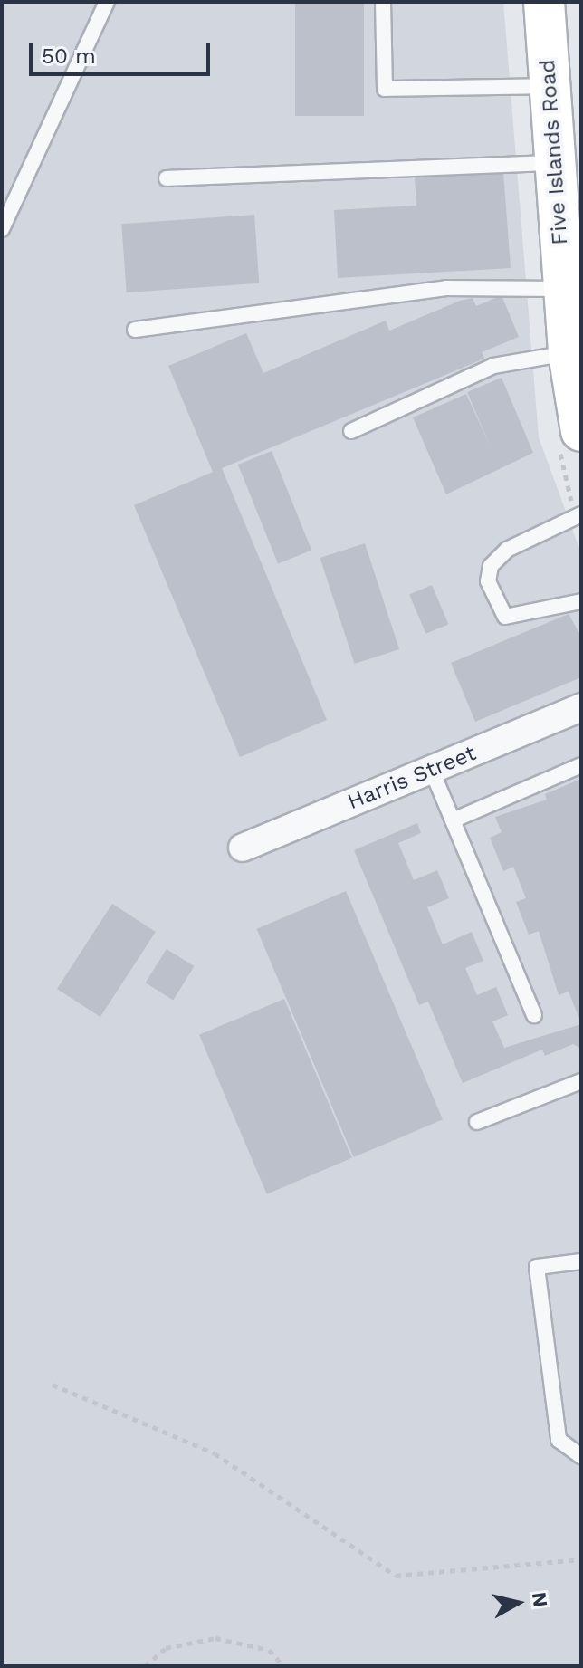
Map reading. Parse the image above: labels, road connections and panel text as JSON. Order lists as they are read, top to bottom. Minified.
{"streets":{"main road":["Five Islands Road"],"street":["Harris Street"]},"scale_bar":"50 m","north":"right"}
